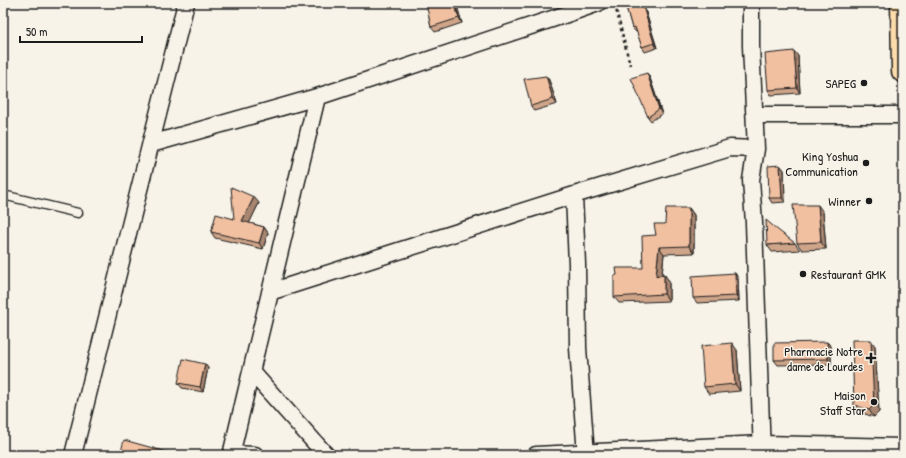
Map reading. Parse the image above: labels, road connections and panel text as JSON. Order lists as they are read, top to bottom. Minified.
{"places":{"other":["SAPEG","King Yoshua Communication","Winner","Restaurant GMK","Maison Staff Star"],"health":["Pharmacie Notre dame de Lourdes"]},"scale_bar":"50 m"}
